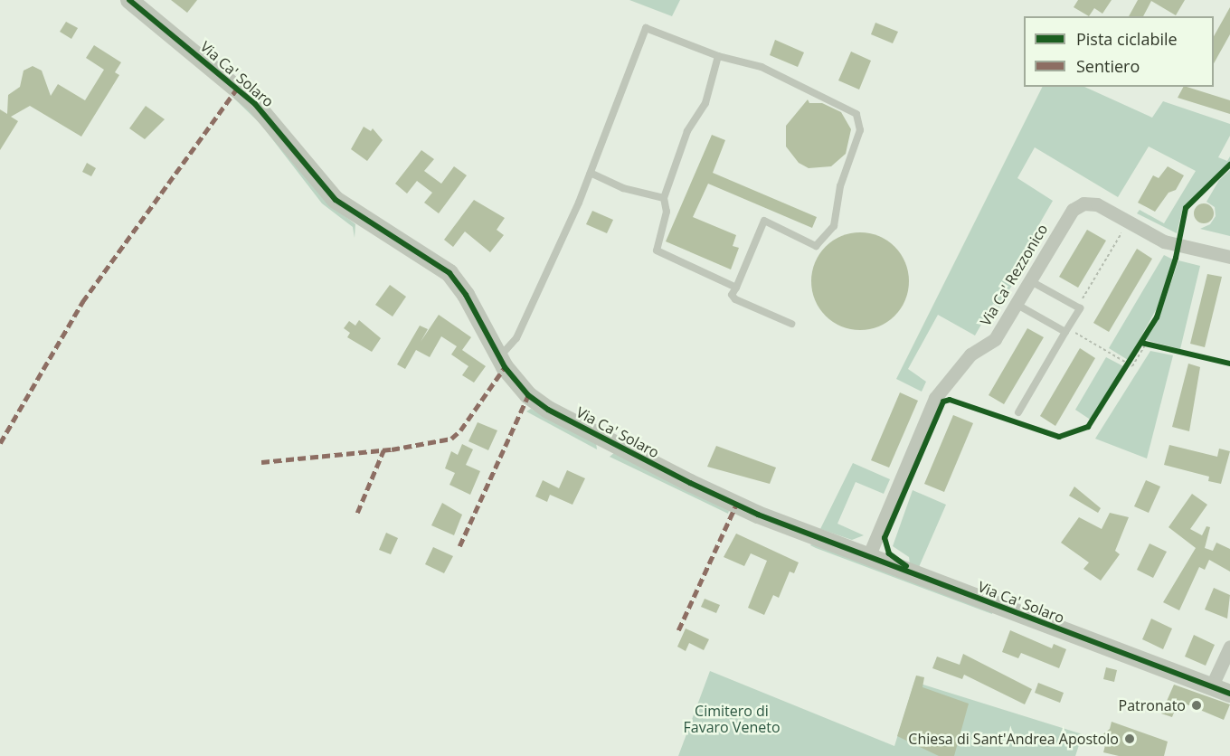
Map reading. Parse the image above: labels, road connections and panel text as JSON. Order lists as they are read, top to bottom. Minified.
{"streets":{"street":["Via Ca' Solaro","Via Ca' Rezzonico"]},"crossings":[["Via Ca' Solaro","Via Ca' Rezzonico"]],"parks":["Cimitero di Favaro Veneto"],"places":["Patronato","Chiesa di Sant'Andrea Apostolo"],"legend":["Pista ciclabile","Sentiero"]}
